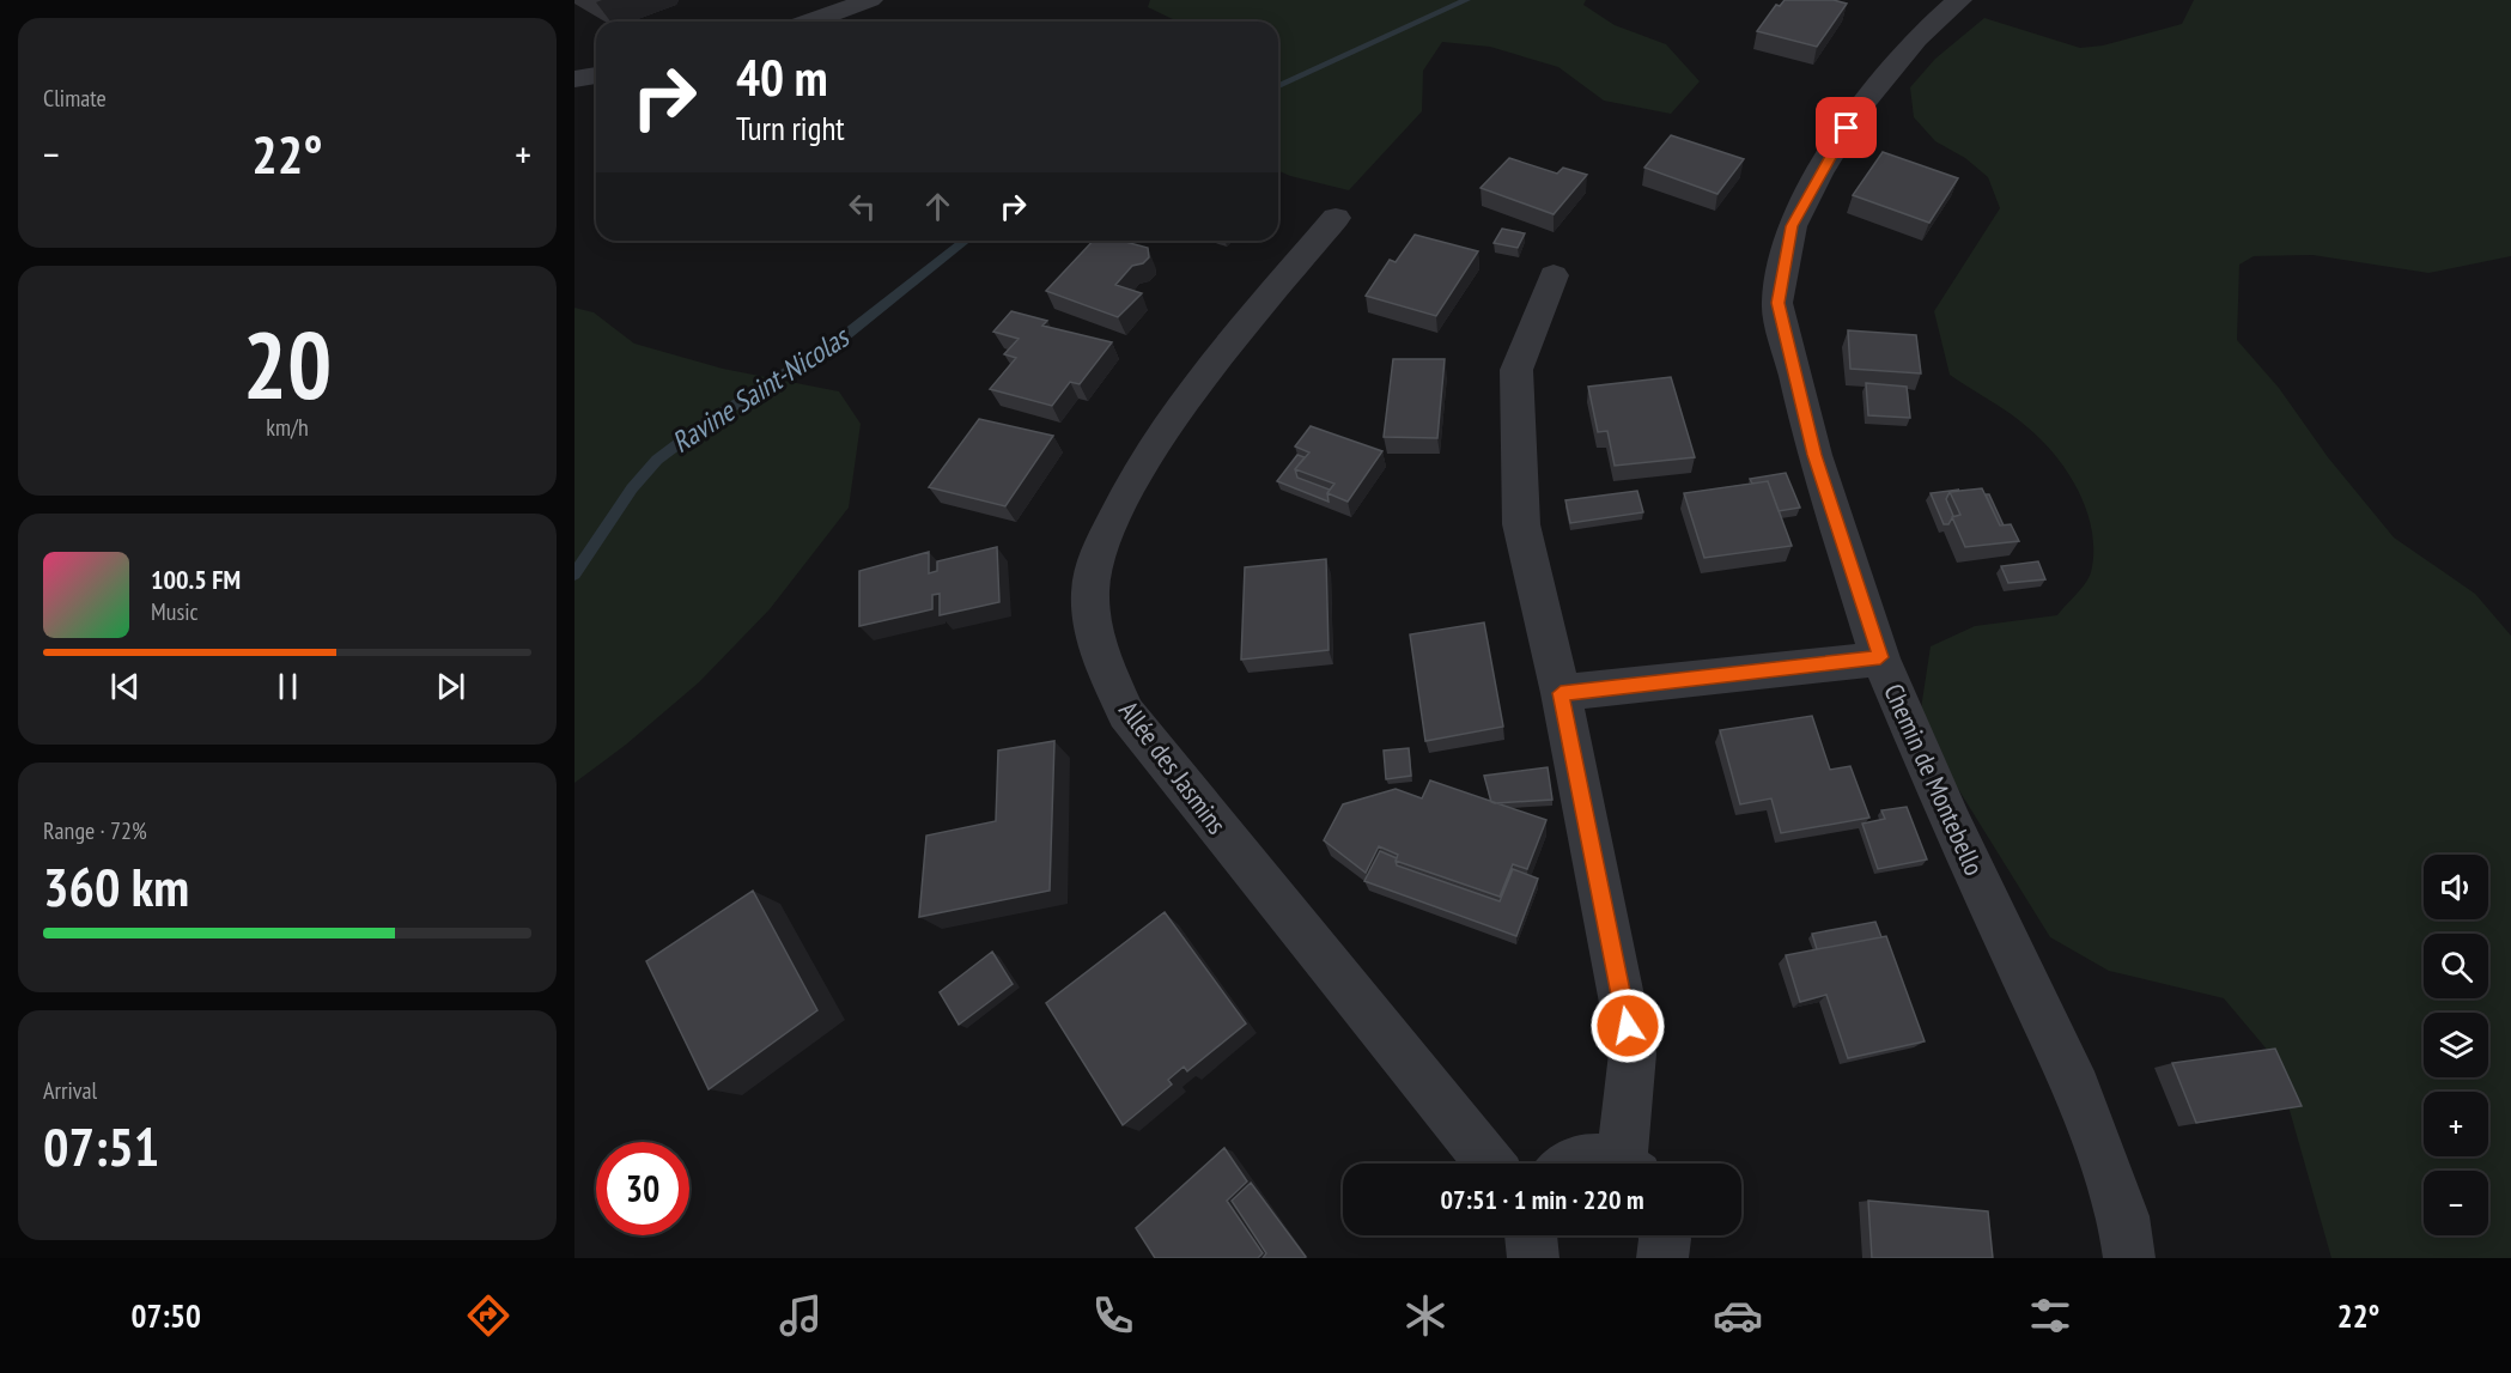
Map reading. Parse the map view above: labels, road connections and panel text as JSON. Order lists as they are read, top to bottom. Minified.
{"streets":{"street":["Allée des Jasmins","Chemin de Montebello"]},"water":["Ravine Saint-Nicolas"],"page":{"tile":["Climate",["20","km/h"],["Range · 72%","360 km"],["Arrival","07:51"]],"turn":["40 m","Turn right"],"heat":["−","22°","+"],"song":["100.5 FM","Music"],"map_buttons":["+","−"],"limit":"30","trip":"07:51 · 1 min · 220 m","tabs":["07:50","22°"]}}
